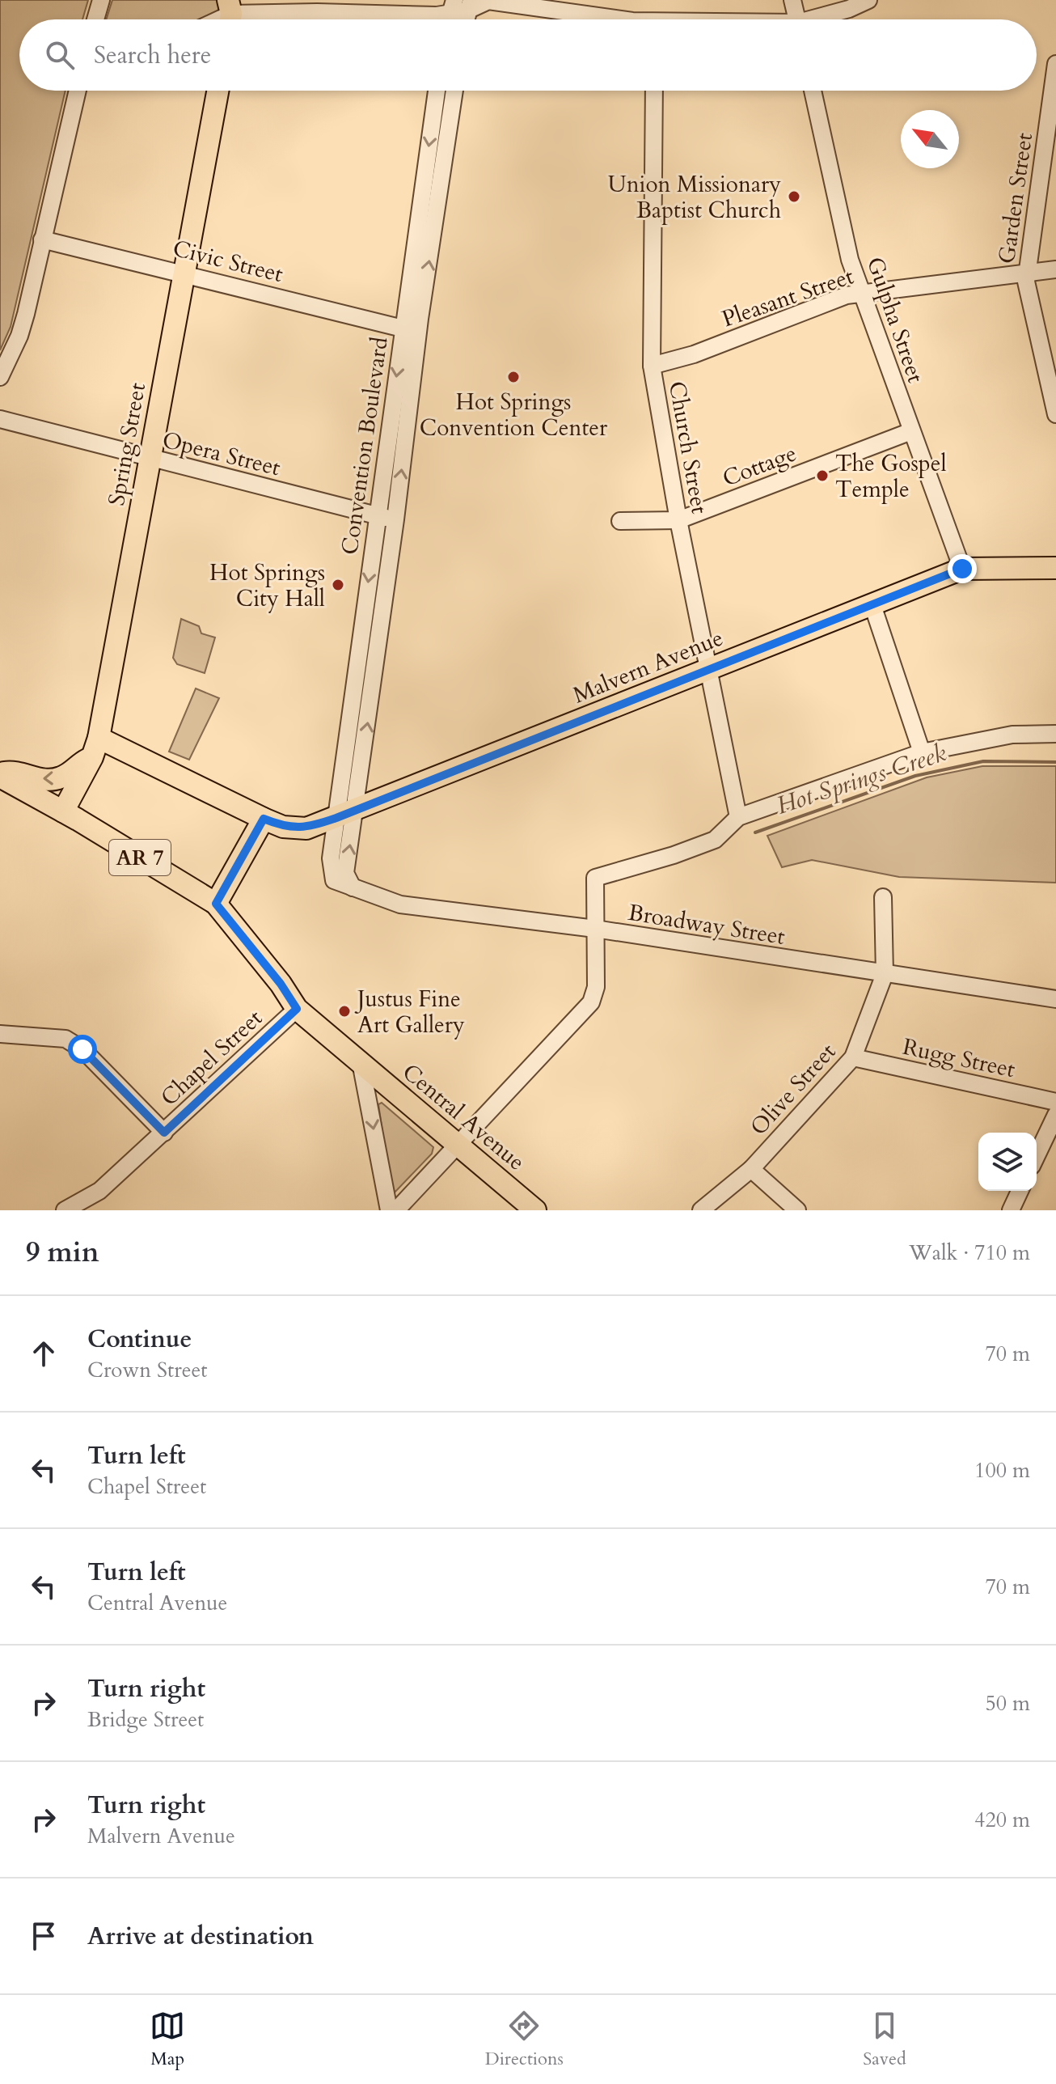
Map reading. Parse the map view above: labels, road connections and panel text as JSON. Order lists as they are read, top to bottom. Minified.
{"streets":{"main road":["Spring Street","Malvern Avenue","AR 7","Central Avenue"],"street":["Garden Street","Civic Street","Pleasant Street","Gulpha Street","Convention Boulevard","Church Street","Opera Street","Cottage","Broadway Street","Chapel Street","Rugg Street","Olive Street"]},"crossings":[["Garden Street","Pleasant Street"],["Civic Street","Spring Street"],["Civic Street","Convention Boulevard"],["Pleasant Street","Gulpha Street"],["Pleasant Street","Church Street"],["Gulpha Street","Cottage"],["Gulpha Street","Malvern Avenue"],["Spring Street","Opera Street"],["Spring Street","Malvern Avenue"],["Spring Street","Central Avenue"],["Convention Boulevard","Opera Street"],["Convention Boulevard","Malvern Avenue"],["Convention Boulevard","Broadway Street"],["Church Street","Cottage"],["Church Street","Malvern Avenue"],["Malvern Avenue","Broadway Street"],["Broadway Street","Olive Street"],["Chapel Street","Central Avenue"],["Rugg Street","Olive Street"]],"water":["Hot Springs Creek"],"places":["Union Missionary Baptist Church","Hot Springs Convention Center","The Gospel Temple","Hot Springs City Hall","Justus Fine Art Gallery"],"north":"top left","page":{"search":"Search here","heading":["9 min","Walk · 710 m"],"list":[["Continue","Crown Street","70 m"],["Turn left","Chapel Street","100 m"],["Turn left","Central Avenue","70 m"],["Turn right","Bridge Street","50 m"],["Turn right","Malvern Avenue","420 m"],"Arrive at destination"],"nav":["Map","Directions","Saved"]}}
